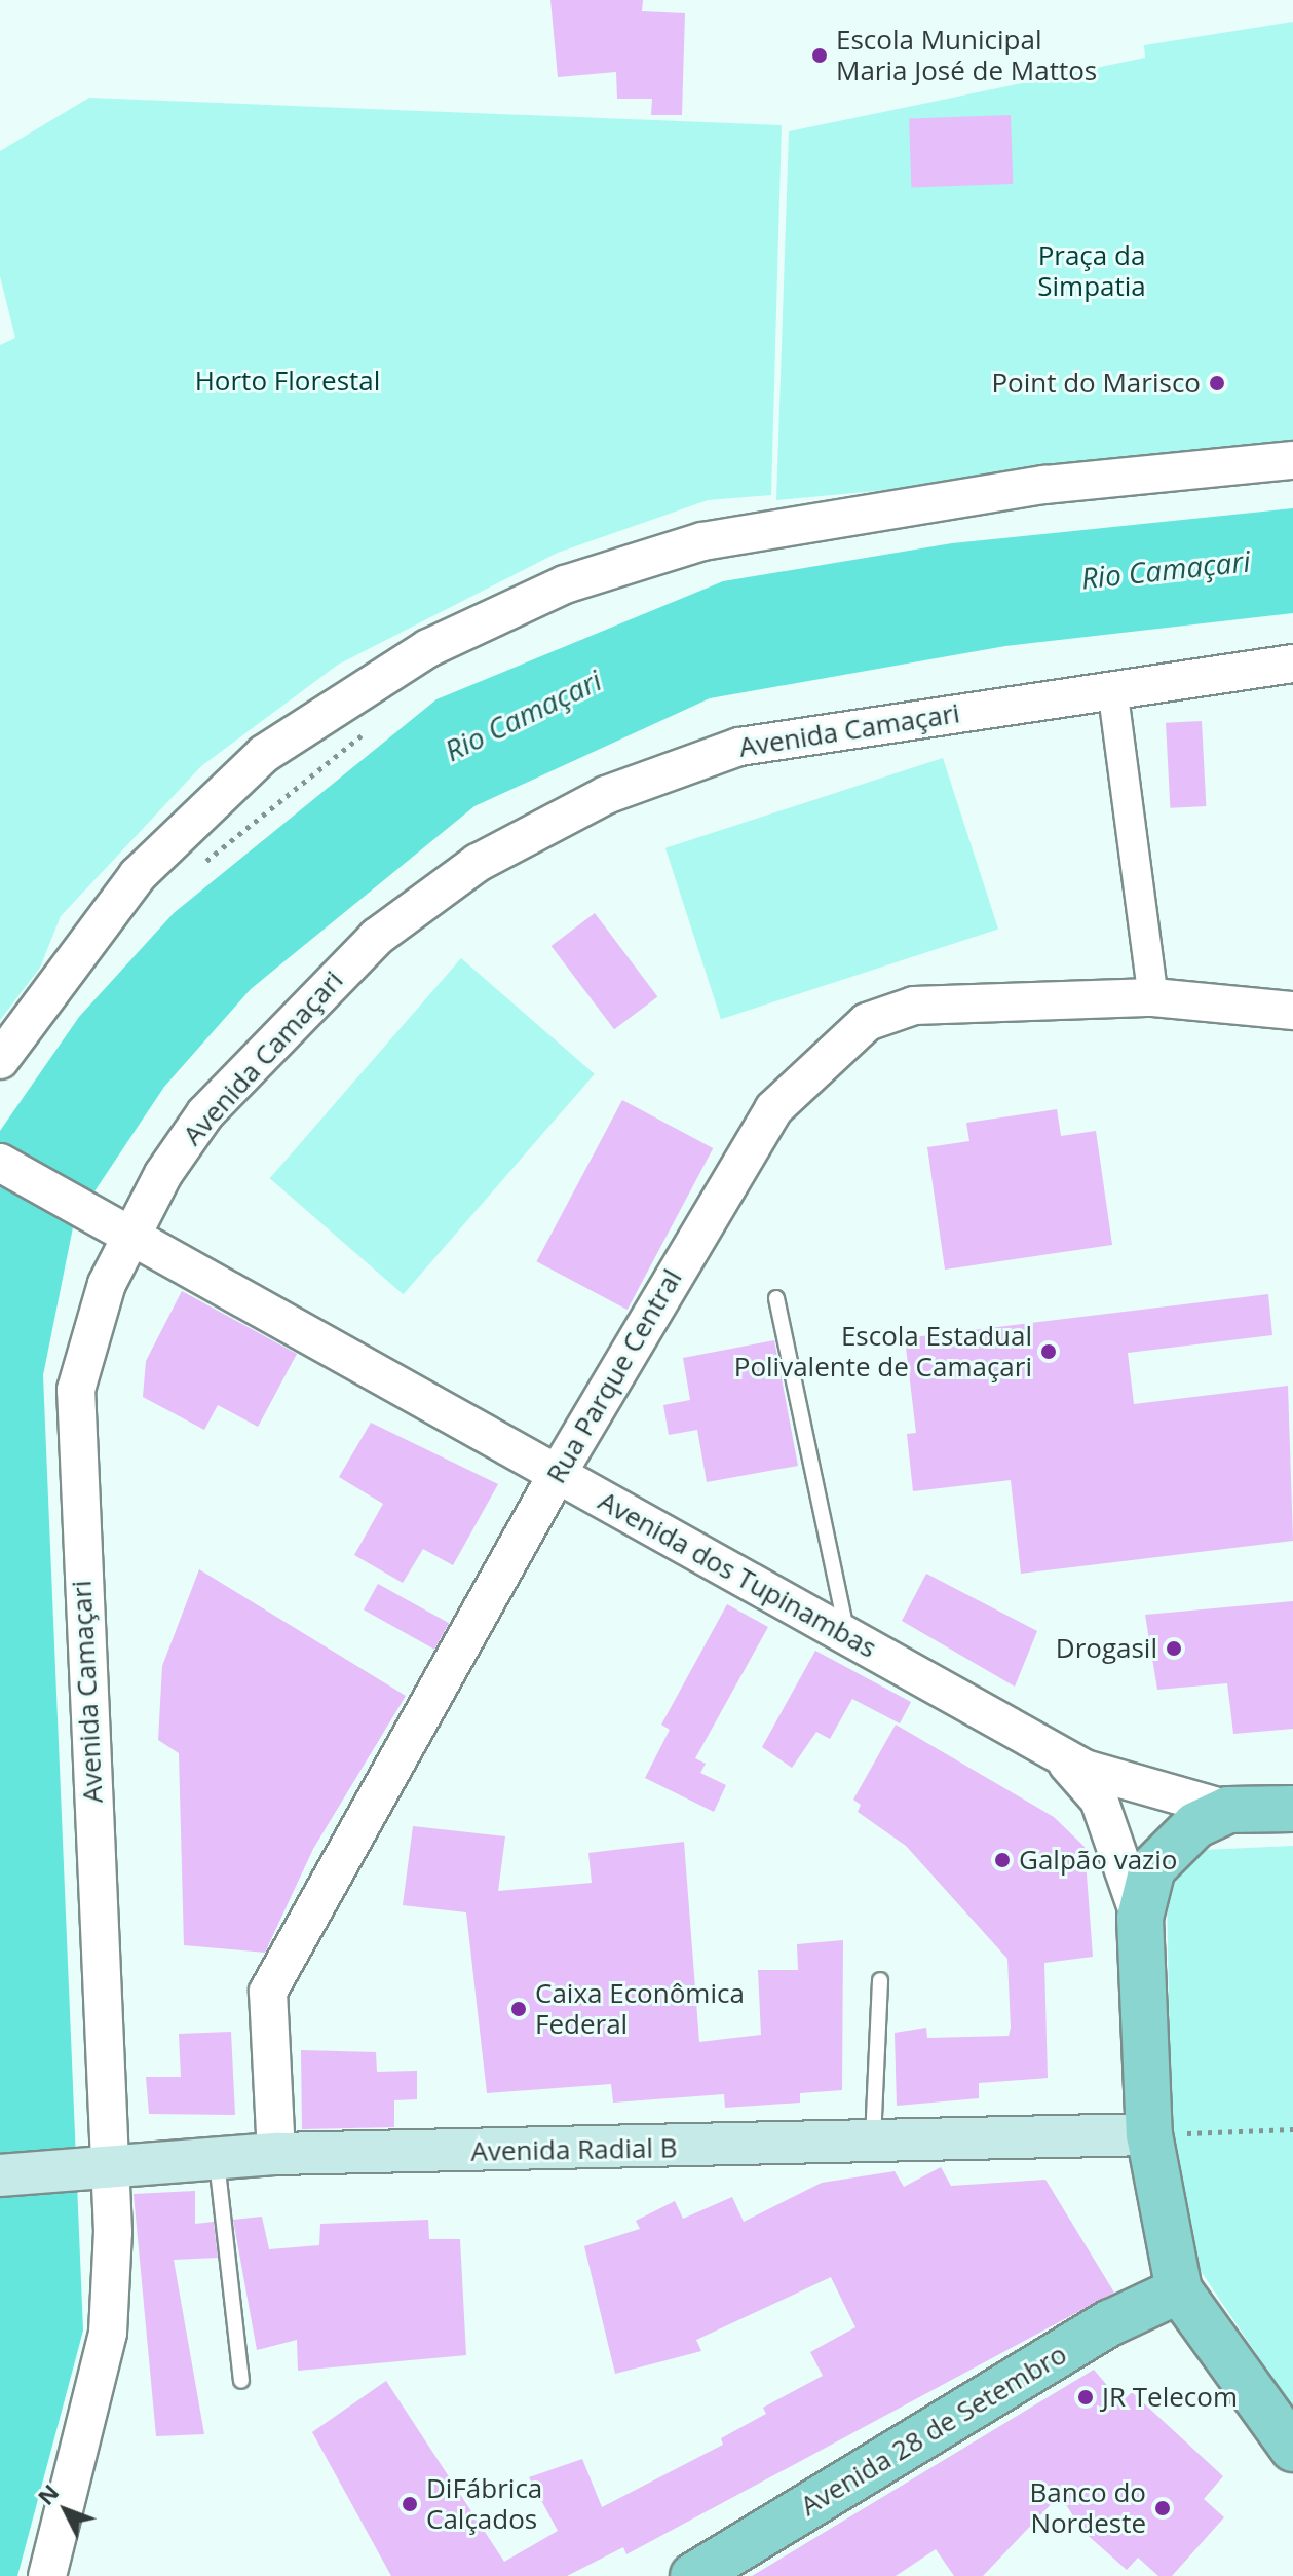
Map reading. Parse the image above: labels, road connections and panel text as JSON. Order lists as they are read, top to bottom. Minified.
{"streets":{"main road":["Avenida Radial B","Avenida 28 de Setembro"],"street":["Avenida Camaçari","Rua Parque Central","Avenida dos Tupinambas"]},"crossings":[["Avenida Camaçari","Avenida dos Tupinambas"],["Avenida Camaçari","Avenida Radial B"],["Rua Parque Central","Avenida dos Tupinambas"],["Rua Parque Central","Avenida Radial B"]],"water":["Rio Camaçari"],"parks":["Praça da Simpatia","Horto Florestal"],"places":["Escola Municipal Maria José de Mattos","Point do Marisco","Escola Estadual Polivalente de Camaçari","Drogasil","Galpão vazio","Caixa Econômica Federal","JR Telecom","DiFábrica Calçados","Banco do Nordeste"],"north":"top left"}
